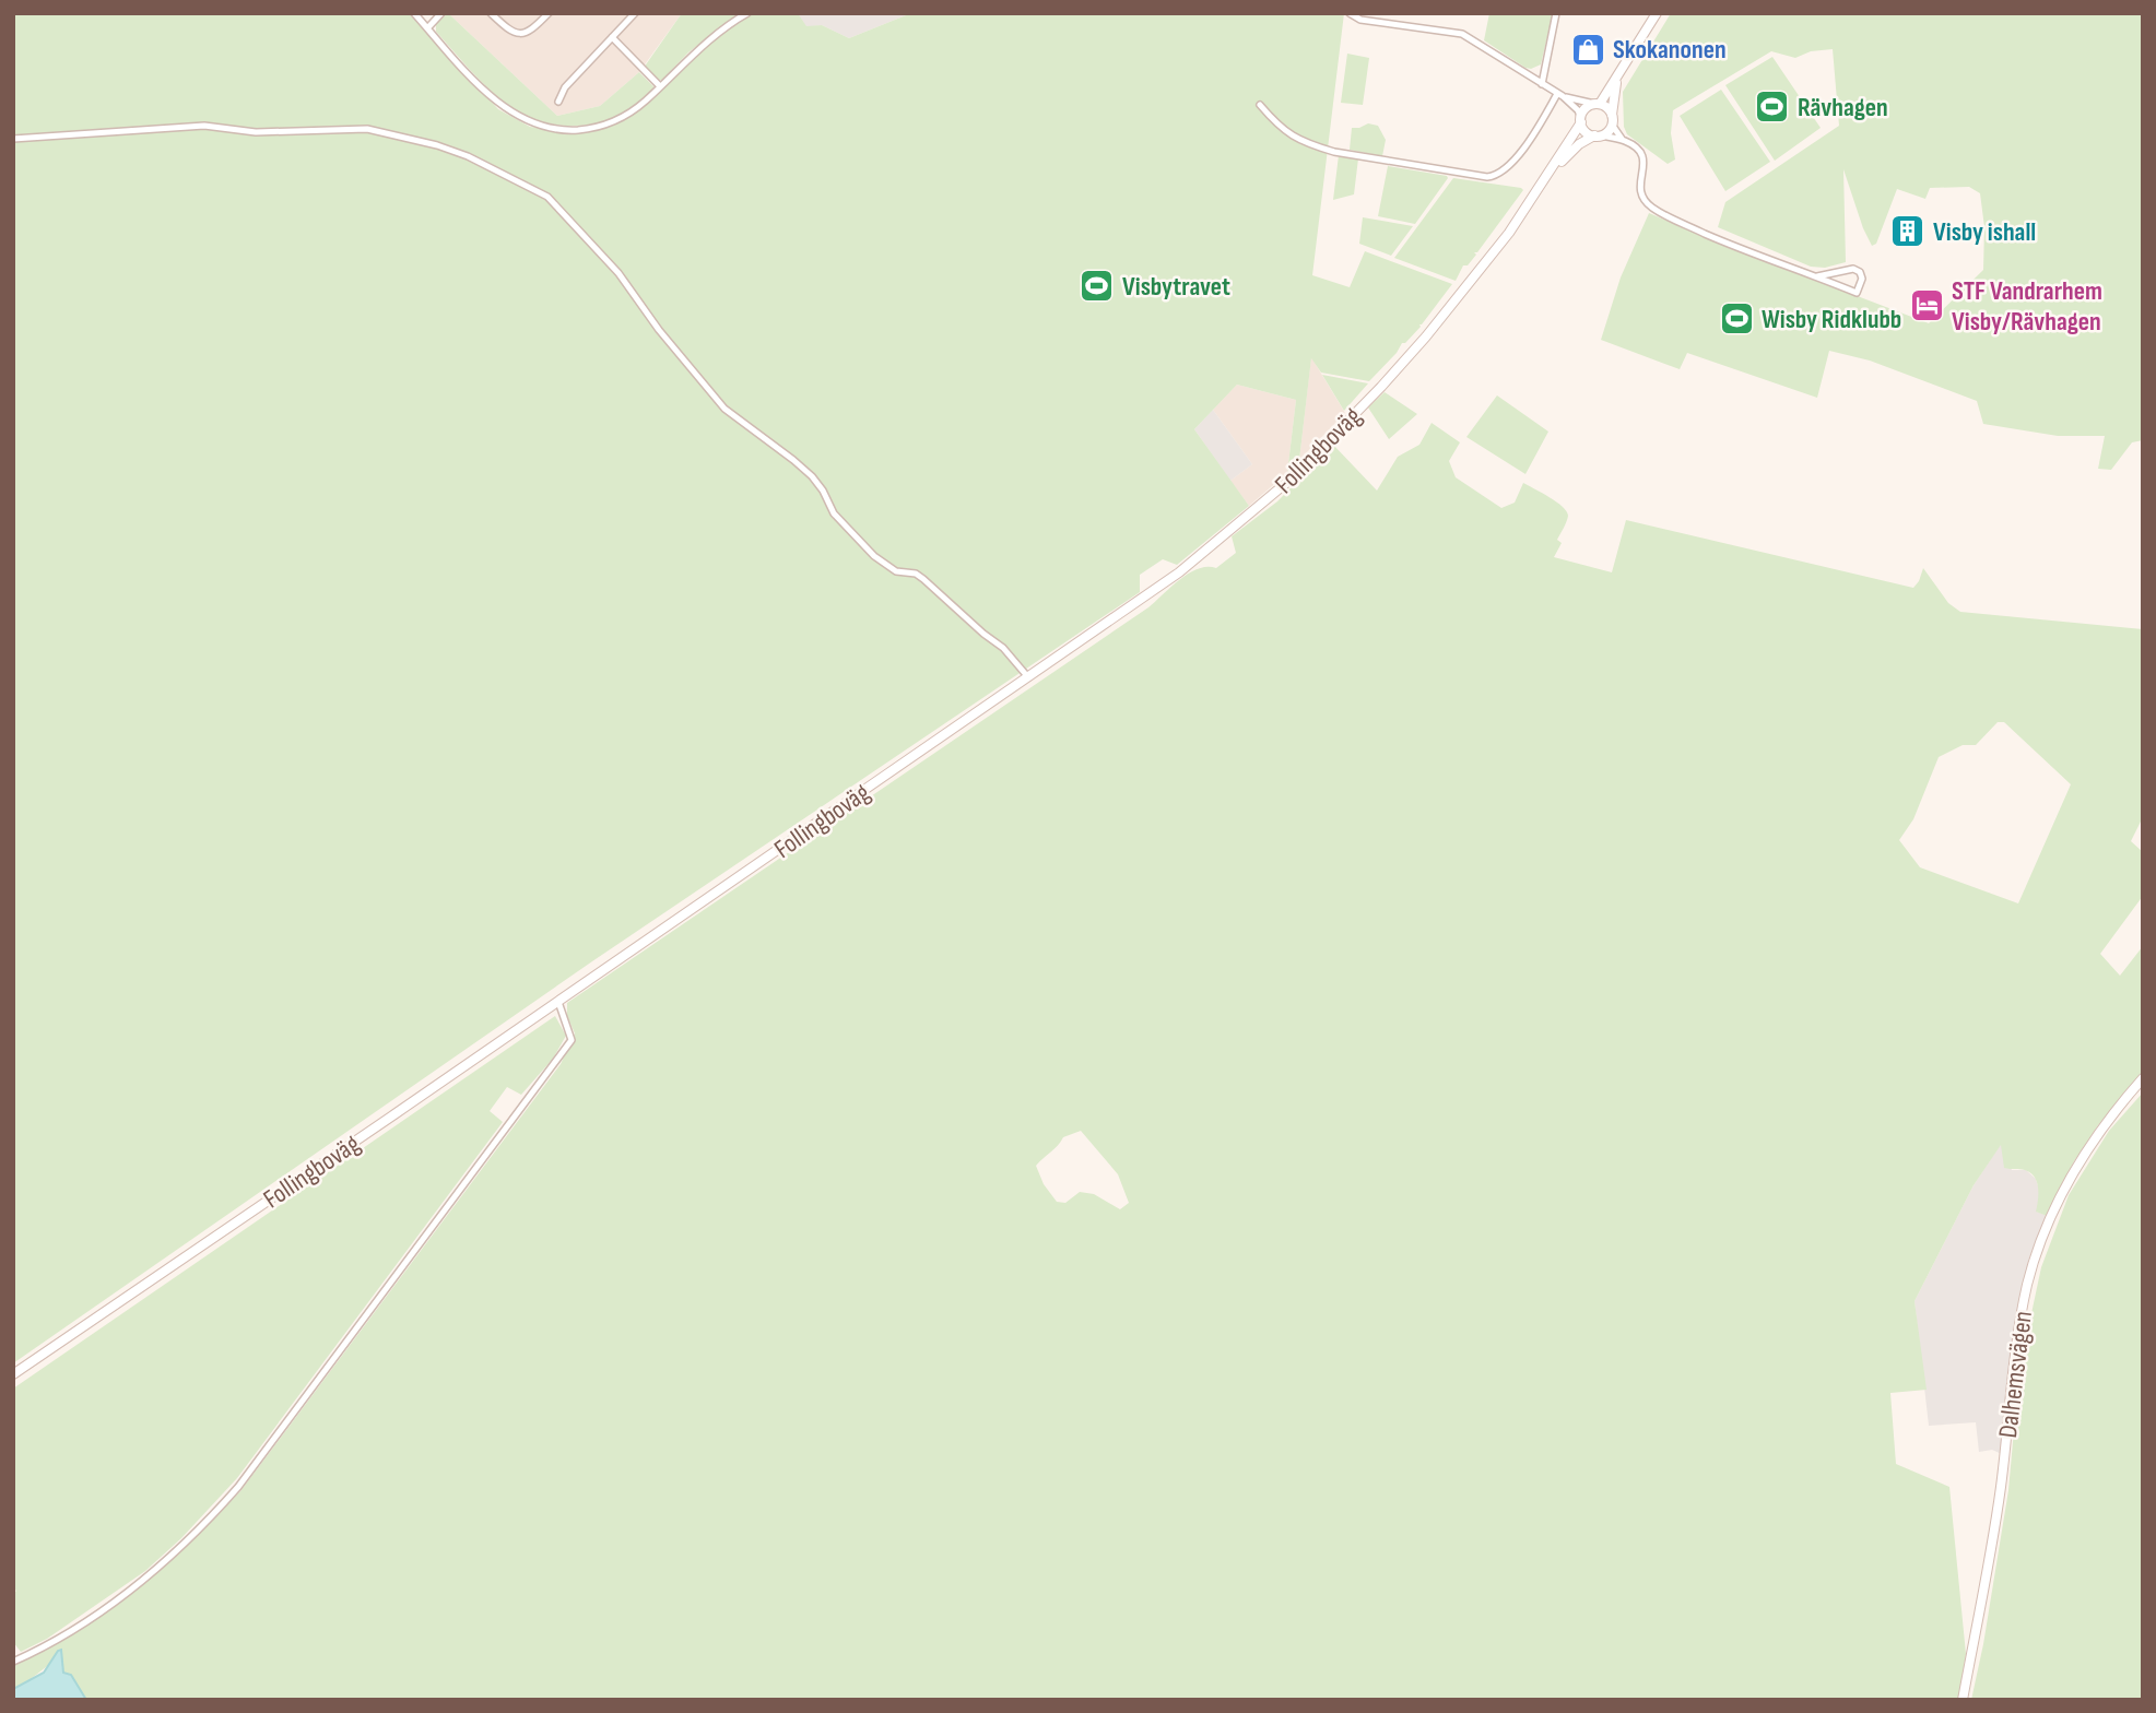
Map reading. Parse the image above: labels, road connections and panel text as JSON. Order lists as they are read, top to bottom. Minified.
{"streets":{"main road":["Follingboväg","Dalhemsvägen"]},"places":{"shop":["Skokanonen"],"sports":["Rävhagen","Visbytravet","Wisby Ridklubb"],"building":["Visby ishall"],"hotel":["STF Vandrarhem Visby/Rävhagen"]}}
